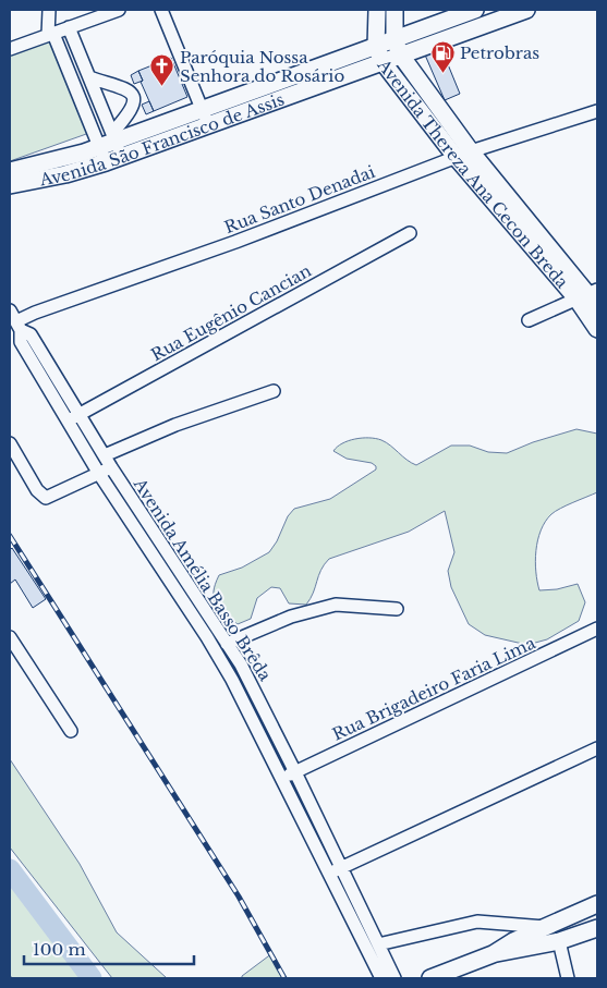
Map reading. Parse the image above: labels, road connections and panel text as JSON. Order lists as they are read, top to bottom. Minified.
{"streets":{"main road":["Avenida São Francisco de Assis","Avenida Thereza Ana Cecon Breda"],"street":["Rua Santo Denadai","Rua Eugênio Cancian","Avenida Amélia Basso Brêda","Rua Brigadeiro Faria Lima"]},"crossings":[["Avenida São Francisco de Assis","Avenida Thereza Ana Cecon Breda"],["Avenida Thereza Ana Cecon Breda","Rua Santo Denadai"],["Rua Santo Denadai","Avenida Amélia Basso Brêda"],["Rua Eugênio Cancian","Avenida Amélia Basso Brêda"],["Avenida Amélia Basso Brêda","Rua Brigadeiro Faria Lima"]],"places":{"fuel station":["Petrobras"],"church":["Paróquia Nossa Senhora do Rosário"]},"scale_bar":"100 m"}
